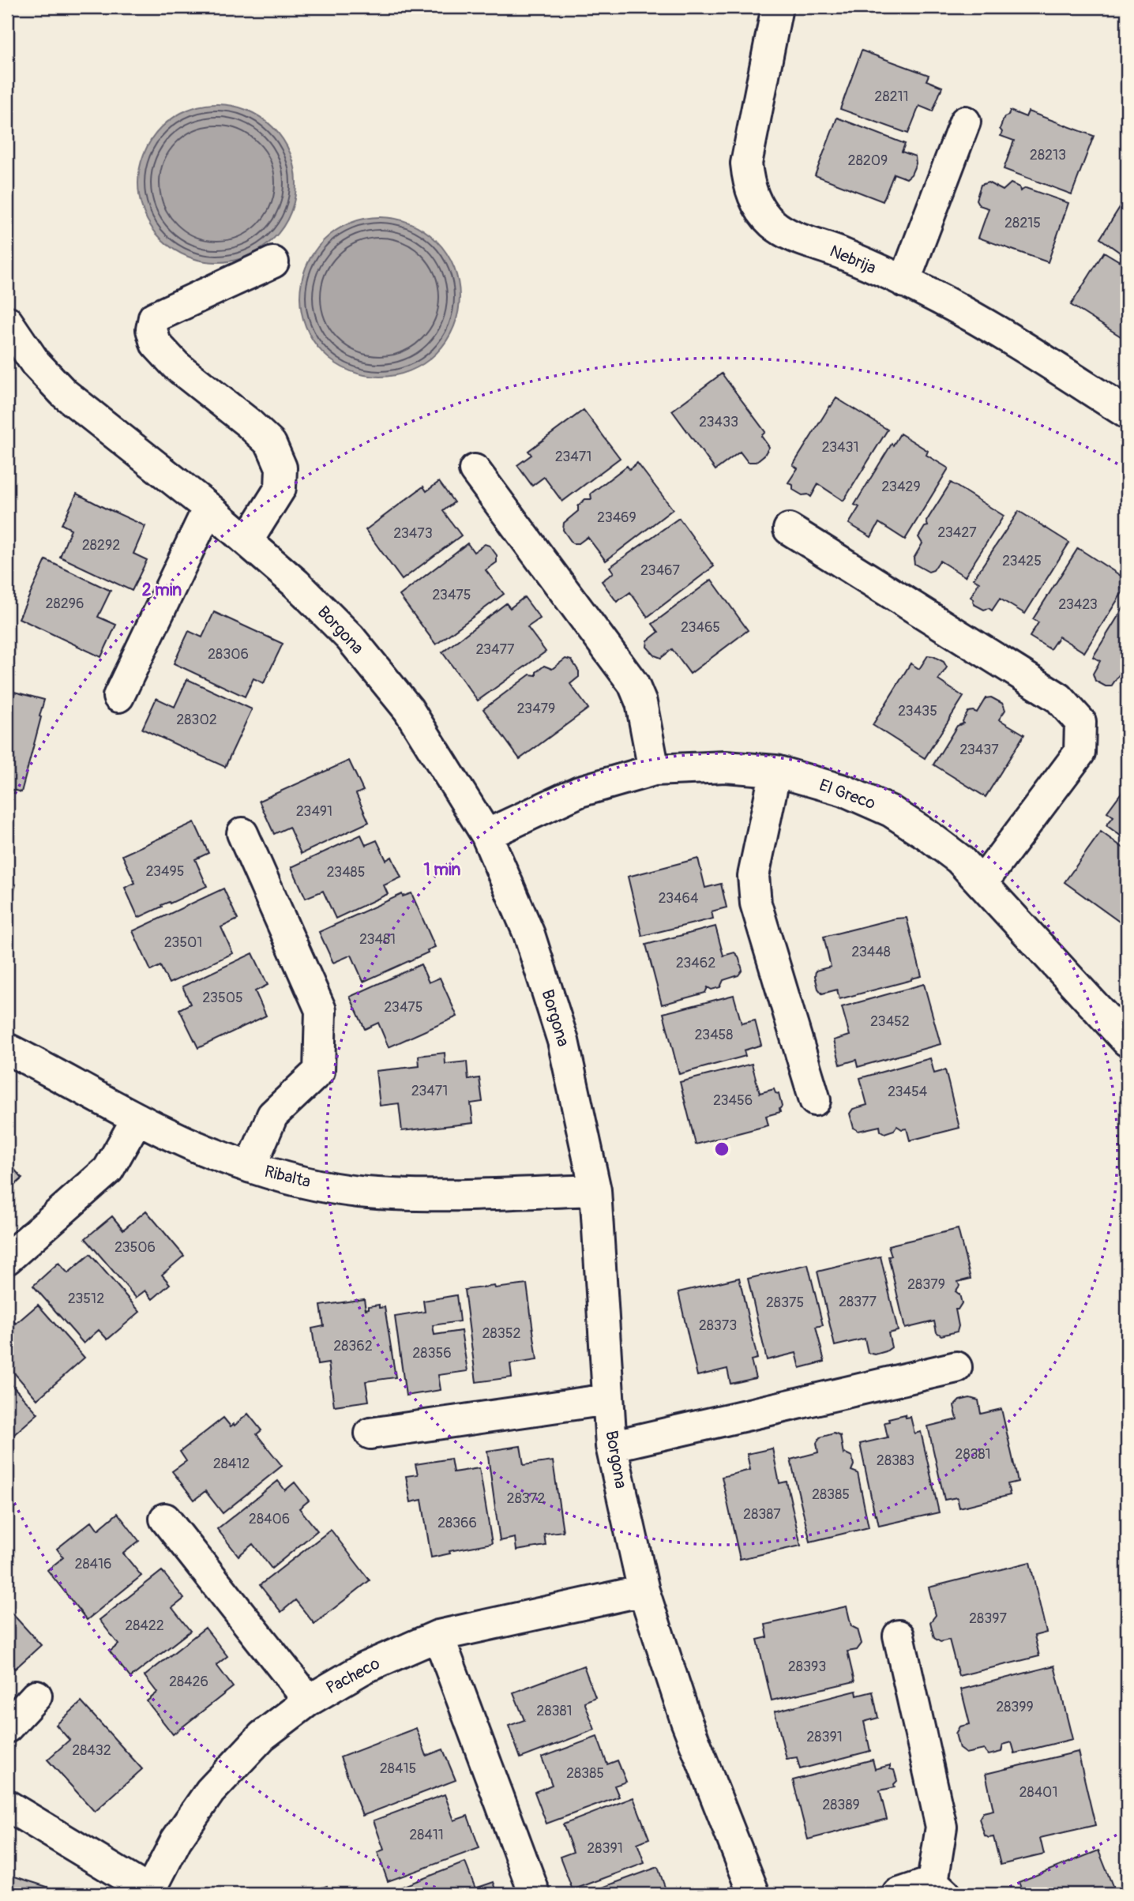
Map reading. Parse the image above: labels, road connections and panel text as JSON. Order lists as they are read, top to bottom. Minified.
{"streets":{"street":["Nebrija","Borgona","El Greco","Ribalta","Pacheco"]},"crossings":[["Borgona","El Greco"],["Borgona","Ribalta"],["Borgona","Pacheco"]],"house_numbers":["28211","28213","28209","28215","23433","23431","23471","23429","23469","23427","23473","28292","23425","23467","23475","28296","23423","23465","23477","28306","23479","23435","28302","23437","23491","23495","23485","23464","23481","23501","23448","23462","23505","23475","23452","23458","23471","23454","23456","23506","28379","23512","28377","28375","28373","28352","28362","28356","28381","28383","28412","28385","28372","28387","28406","28366","28416","28397","28422","28393","28426","28399","28381","28391","28432","28415","28385","28401","28389","28411","28391"],"rings":["2 min","1 min"]}
